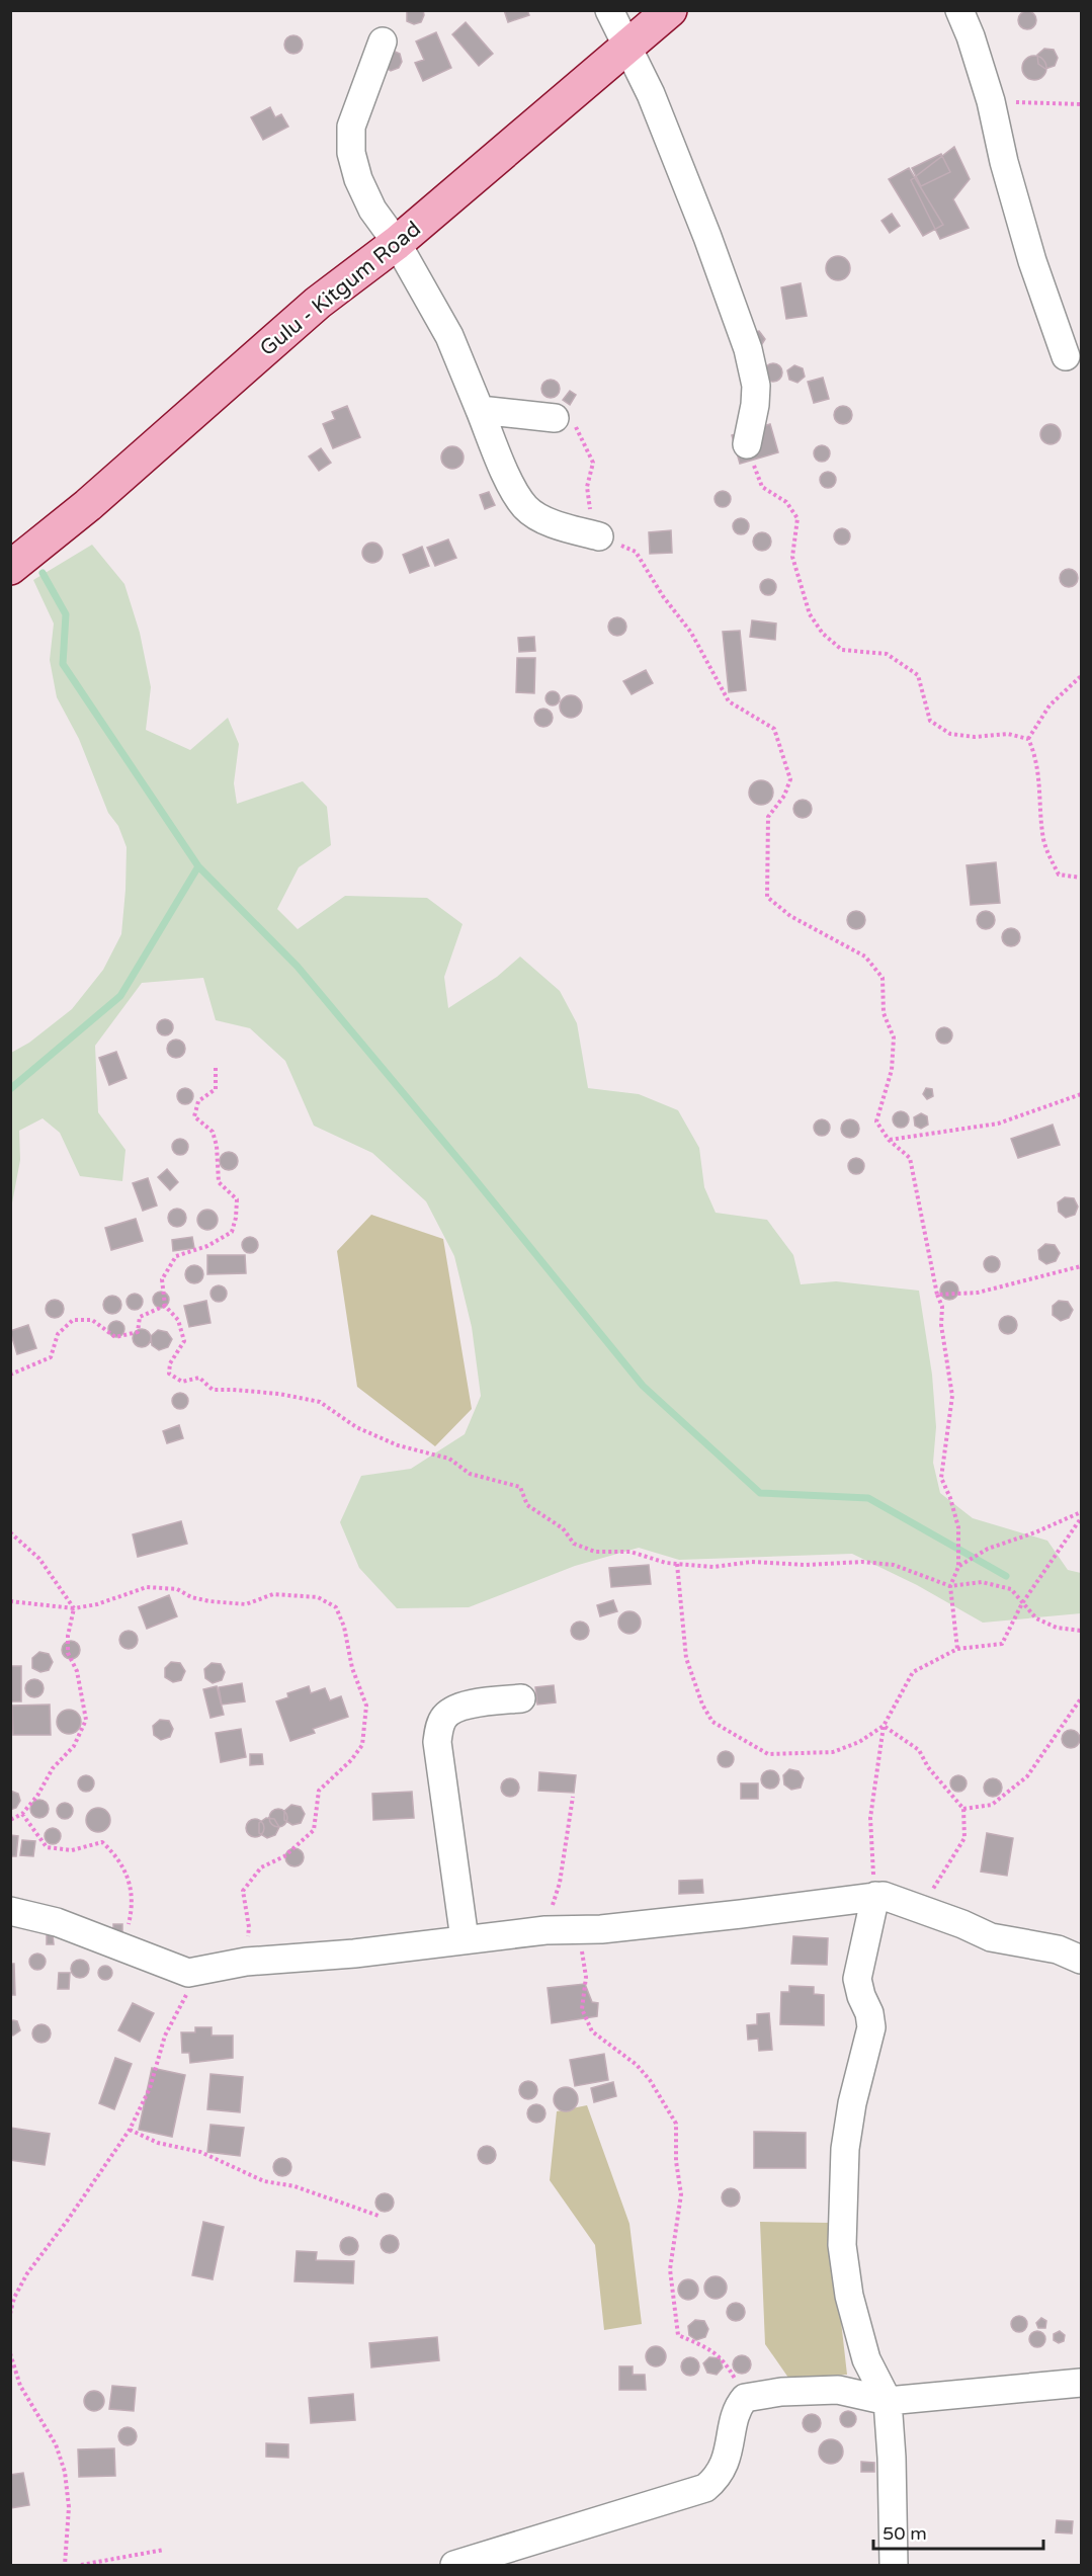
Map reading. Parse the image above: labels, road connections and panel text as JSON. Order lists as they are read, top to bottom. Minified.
{"streets":{"main road":["Gulu - Kitgum Road"]},"scale_bar":"50 m"}
